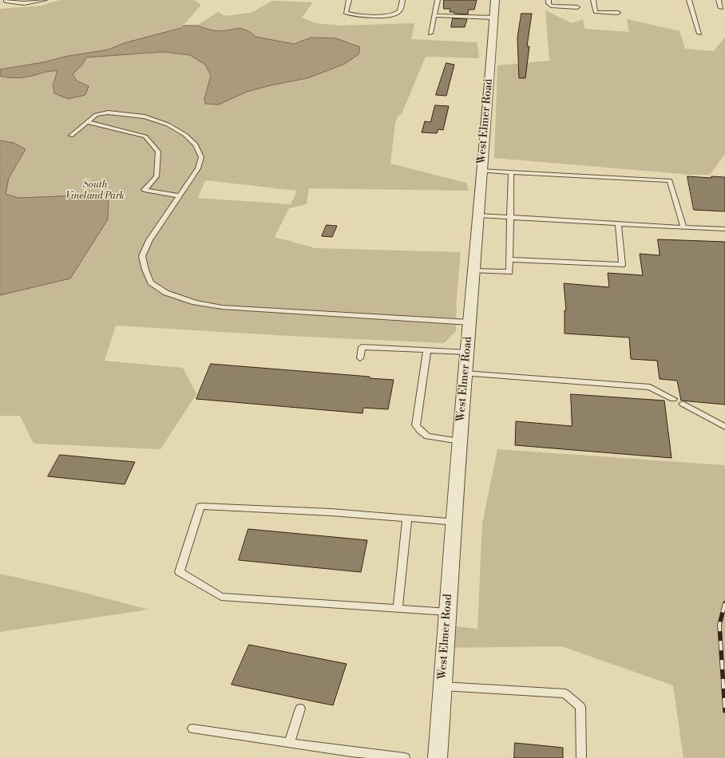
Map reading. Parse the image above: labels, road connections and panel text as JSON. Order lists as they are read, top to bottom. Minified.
{"streets":{"street":["West Elmer Road"]},"parks":["South Vineland Park"]}
